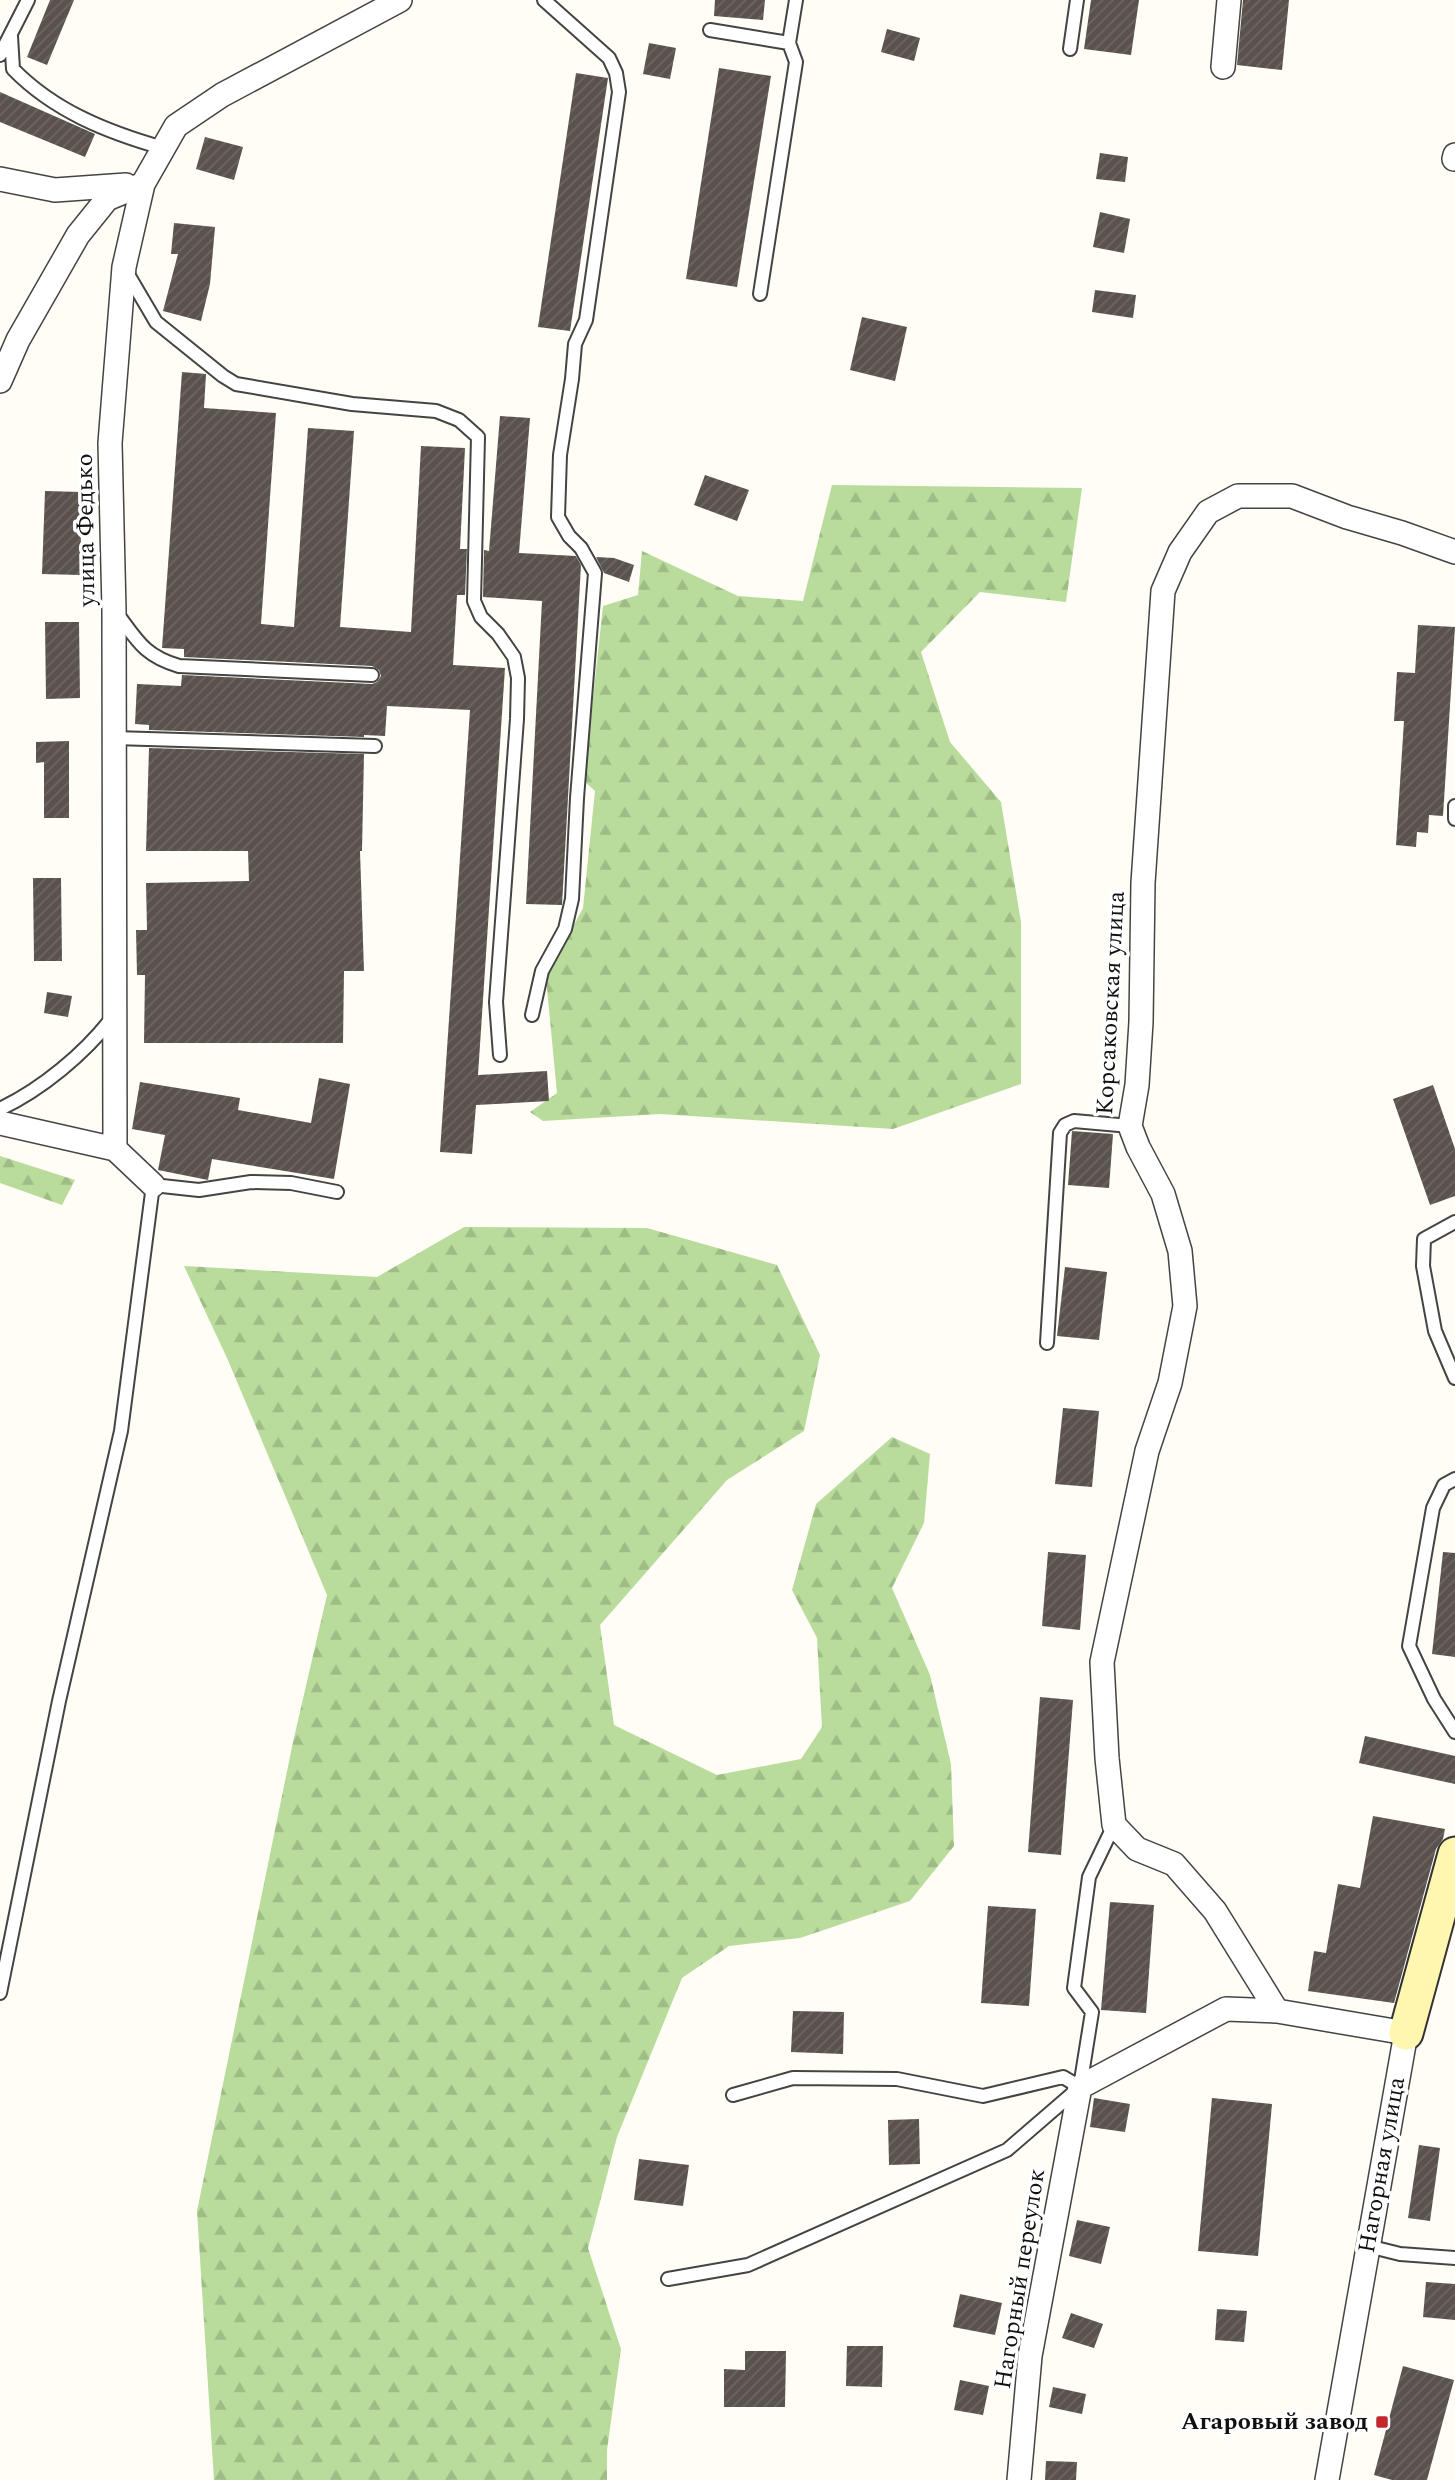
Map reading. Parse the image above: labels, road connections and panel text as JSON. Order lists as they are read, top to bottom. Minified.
{"streets":{"street":["улица Федько","Корсаковская улица","Нагорная улица","Нагорный переулок"]},"places":{"transit":["Агаровый завод"]}}
